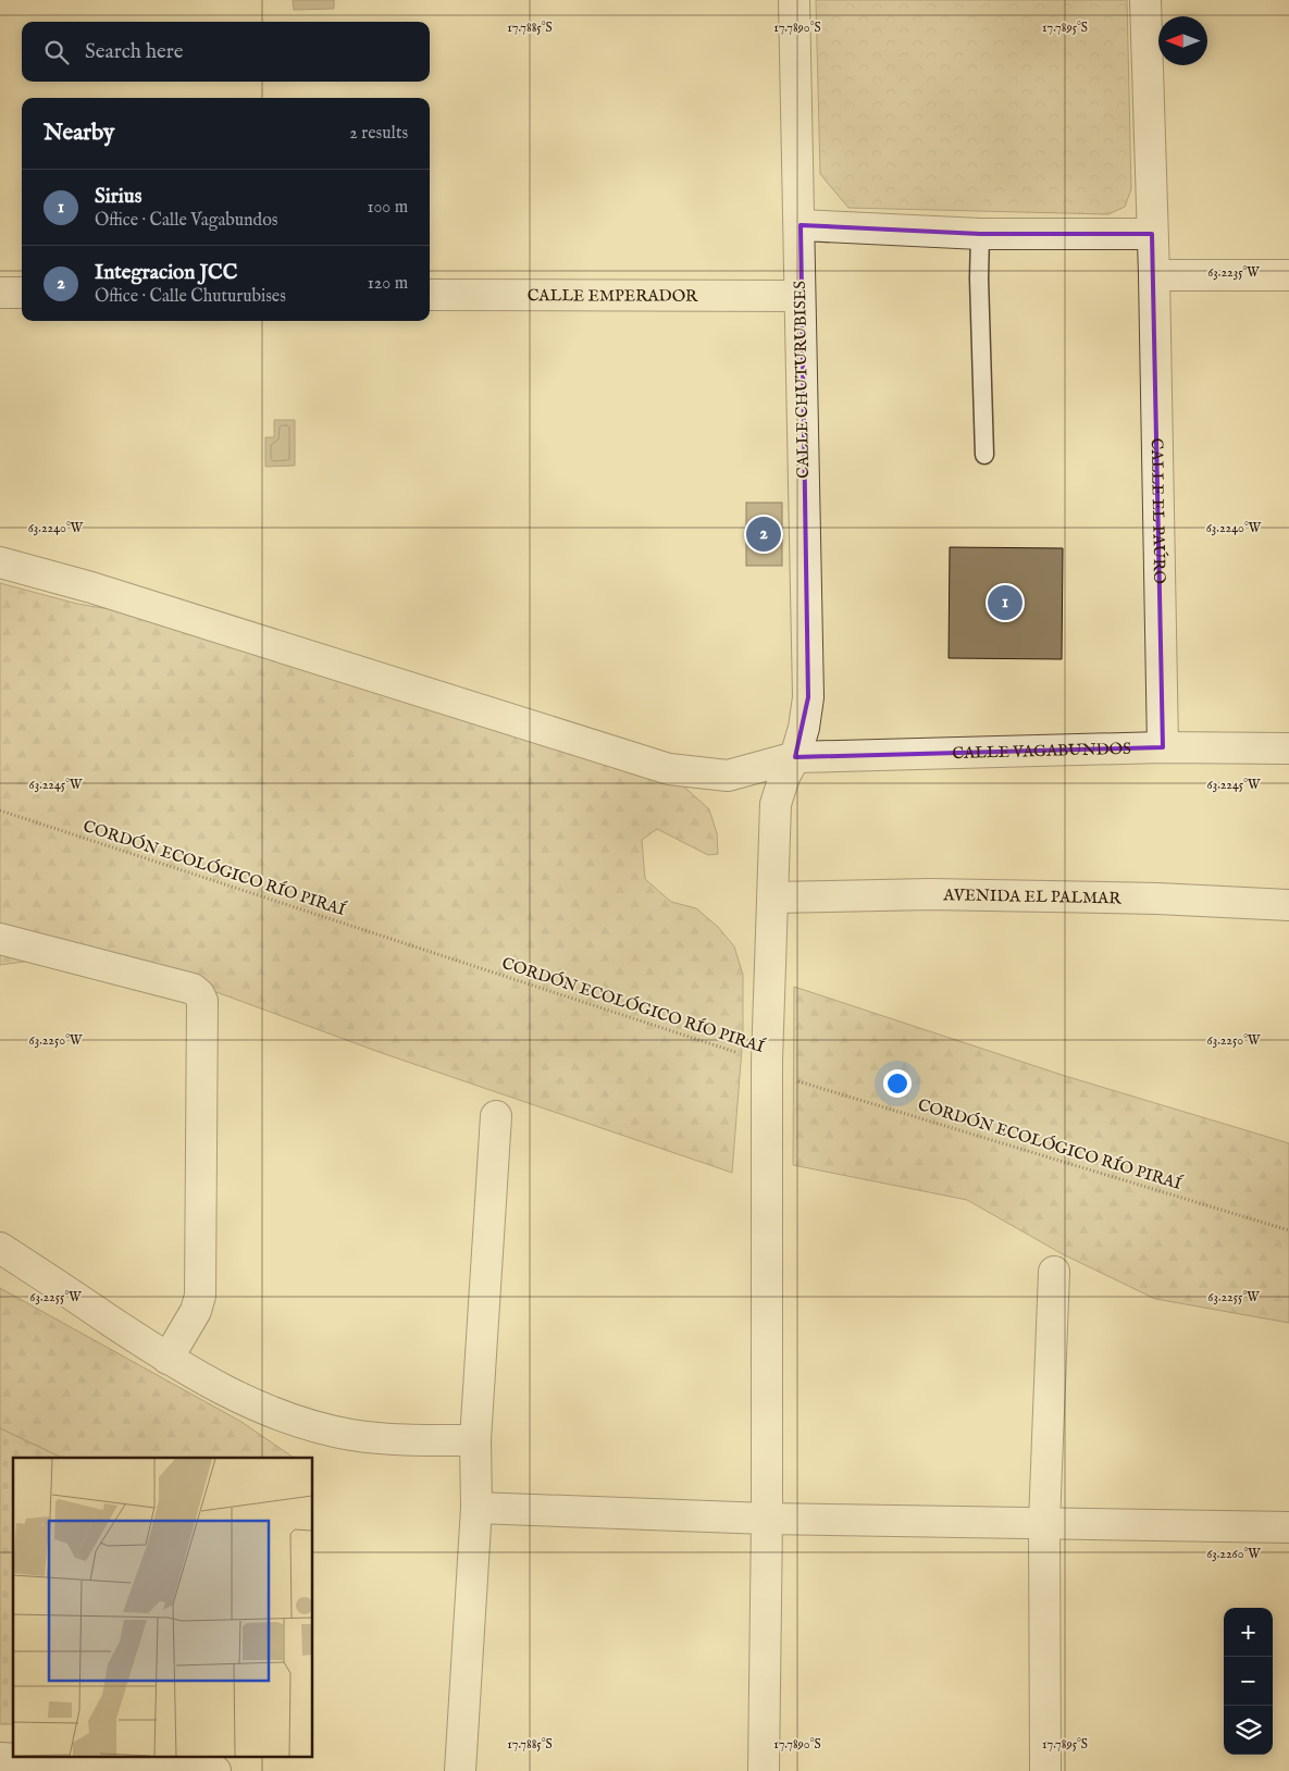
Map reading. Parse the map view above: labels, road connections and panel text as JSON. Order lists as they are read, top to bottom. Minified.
{"streets":{"street":["CALLE EMPERADOR","CALLE CHUTURUBISES","CALLE EL PAÚRO","CALLE VAGABUNDOS","AVENIDA EL PALMAR"],"path":["CORDÓN ECOLÓGICO RÍO PIRAÍ"]},"crossings":[["CALLE EMPERADOR","CALLE CHUTURUBISES"],["CALLE CHUTURUBISES","CALLE VAGABUNDOS"],["CALLE CHUTURUBISES","CORDÓN ECOLÓGICO RÍO PIRAÍ"],["CALLE CHUTURUBISES","AVENIDA EL PALMAR"],["CALLE EL PAÚRO","CALLE VAGABUNDOS"]],"north":"left","page":{"search":"Search here","heading":["Nearby","2 results"],"list":[{"mark":"1","name":"Sirius","note":"Office · Calle Vagabundos","value":"100 m"},{"mark":"2","name":"Integracion JCC","note":"Office · Calle Chuturubises","value":"120 m"}],"pins":["2","1"],"map_buttons":["+","−"]},"coordinates":["17.7885°S","17.7890°S","17.7895°S","63.2235°W","63.2240°W","63.2245°W","63.2250°W","63.2255°W","63.2260°W"]}
